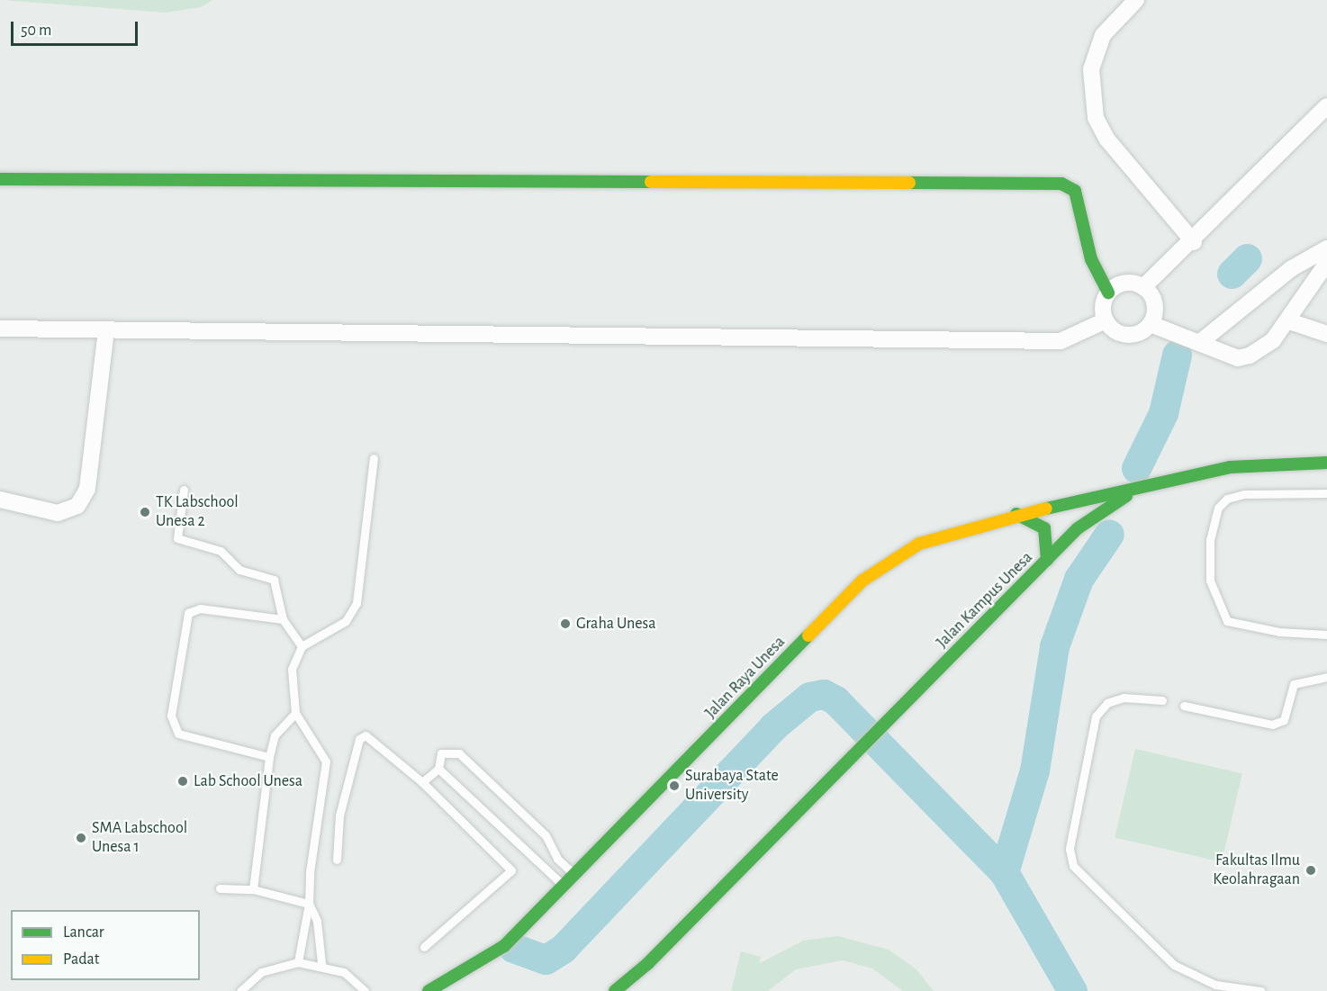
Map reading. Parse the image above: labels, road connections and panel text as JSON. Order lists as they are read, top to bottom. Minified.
{"streets":{"main road":["Jalan Kampus Unesa","Jalan Raya Unesa"]},"crossings":[["Jalan Kampus Unesa","Jalan Raya Unesa"]],"places":["TK Labschool Unesa 2","Graha Unesa","Lab School Unesa","Surabaya State University","SMA Labschool Unesa 1","Fakultas Ilmu Keolahragaan"],"legend":["Lancar","Padat"],"scale_bar":"50 m"}
